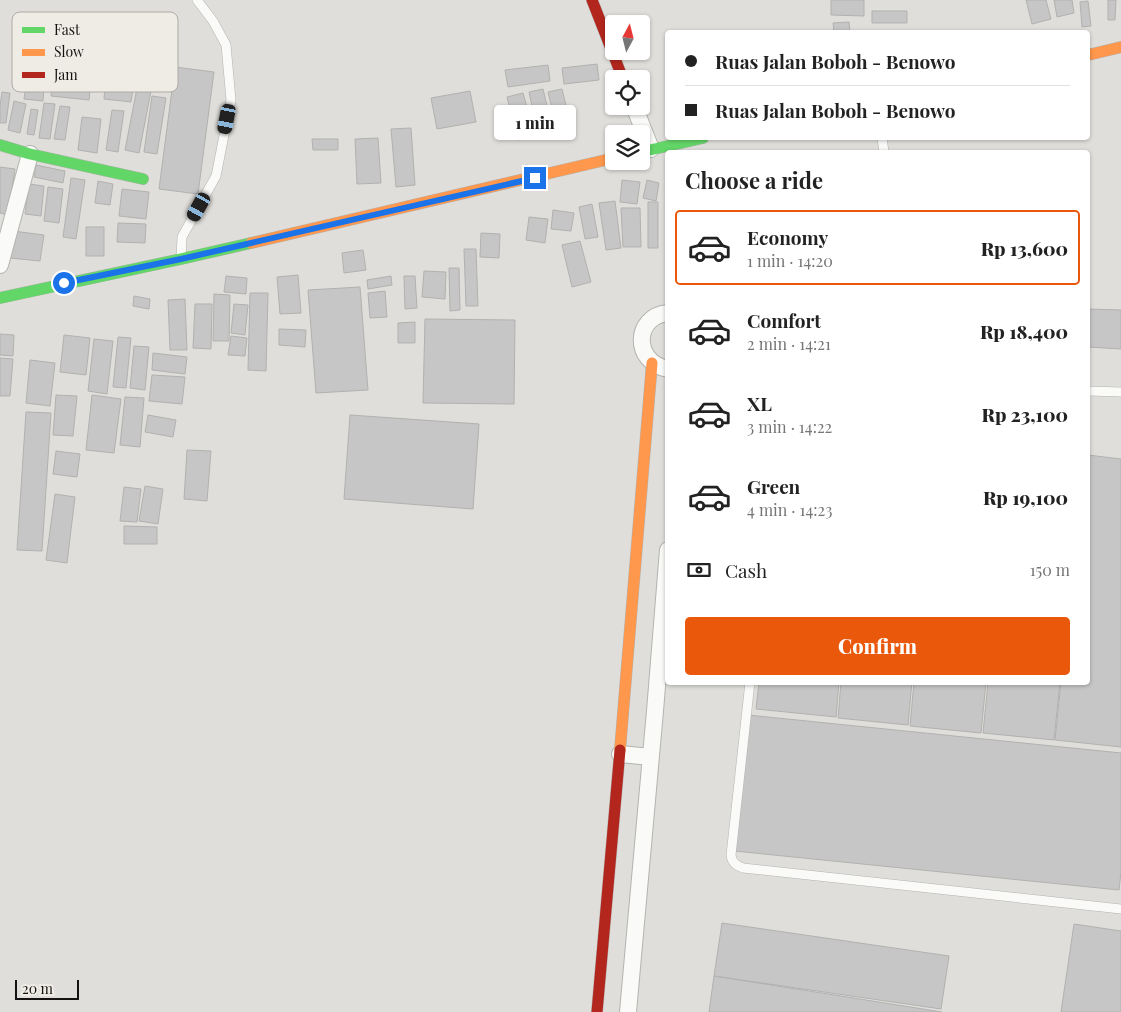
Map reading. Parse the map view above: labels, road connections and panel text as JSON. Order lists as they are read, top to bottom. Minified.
{"legend":["Fast","Slow","Jam"],"scale_bar":"20 m","north":"top","page":{"banner":["Ruas Jalan Boboh - Benowo","Ruas Jalan Boboh - Benowo"],"bubble":"1 min","heading":"Choose a ride","list":[{"name":"Economy","note":"1 min · 14:20","value":"Rp 13,600"},{"name":"Comfort","note":"2 min · 14:21","value":"Rp 18,400"},{"name":"XL","note":"3 min · 14:22","value":"Rp 23,100"},{"name":"Green","note":"4 min · 14:23","value":"Rp 19,100"}],"pay":["Cash","150 m"],"buttons":"Confirm","scale":"20 m"}}
